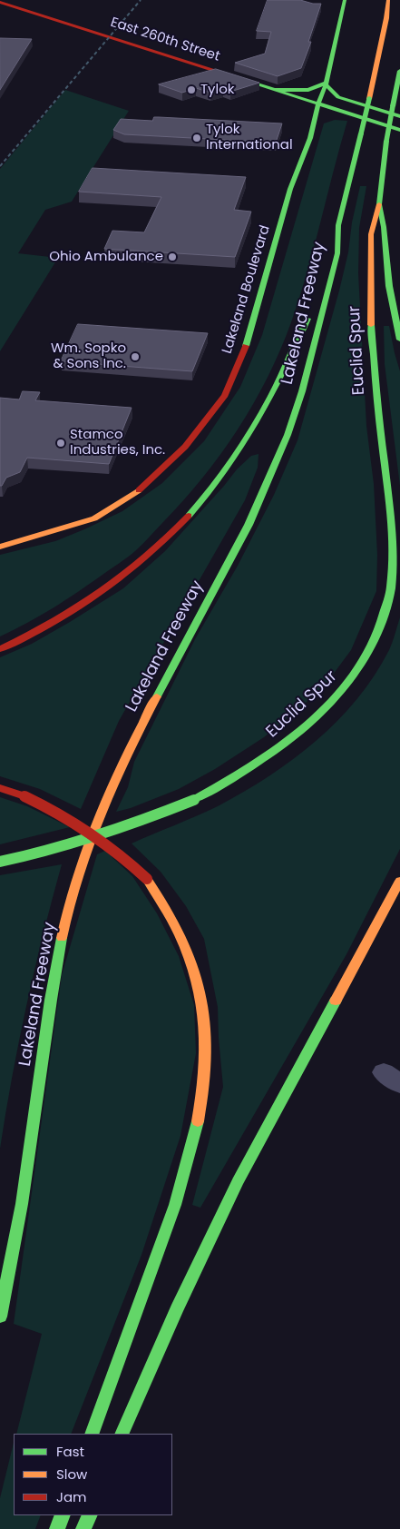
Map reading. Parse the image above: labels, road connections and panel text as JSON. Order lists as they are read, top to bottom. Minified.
{"streets":{"main road":["East 260th Street","Lakeland Boulevard","Lakeland Freeway","Euclid Spur"]},"crossings":[["East 260th Street","Lakeland Boulevard"]],"places":["Tylok","Tylok International","Ohio Ambulance","Wm. Sopko & Sons Inc.","Stamco Industries, Inc."],"legend":["Fast","Slow","Jam"]}
